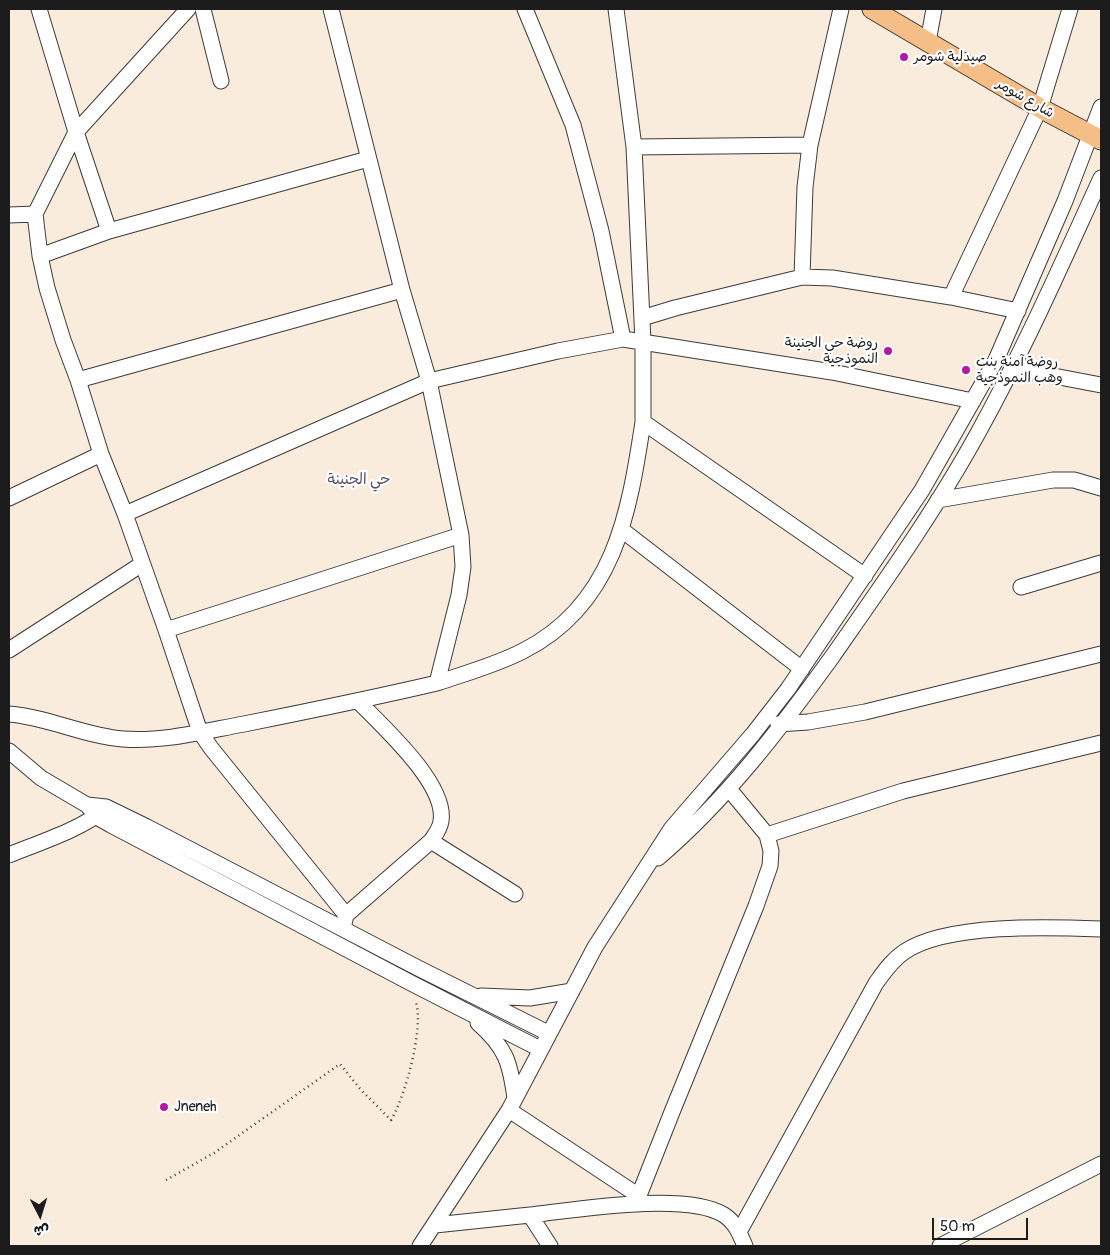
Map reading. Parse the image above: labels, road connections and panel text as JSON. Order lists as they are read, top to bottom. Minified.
{"streets":{"main road":["شارع شومر"]},"districts":["حي الجنينة"],"places":["صيدلية شومر","روضة حي الجنينة النموذجية","روضة آمنة بنت وهب النموذجية","Jneneh"],"scale_bar":"50 m","north":"bottom"}
